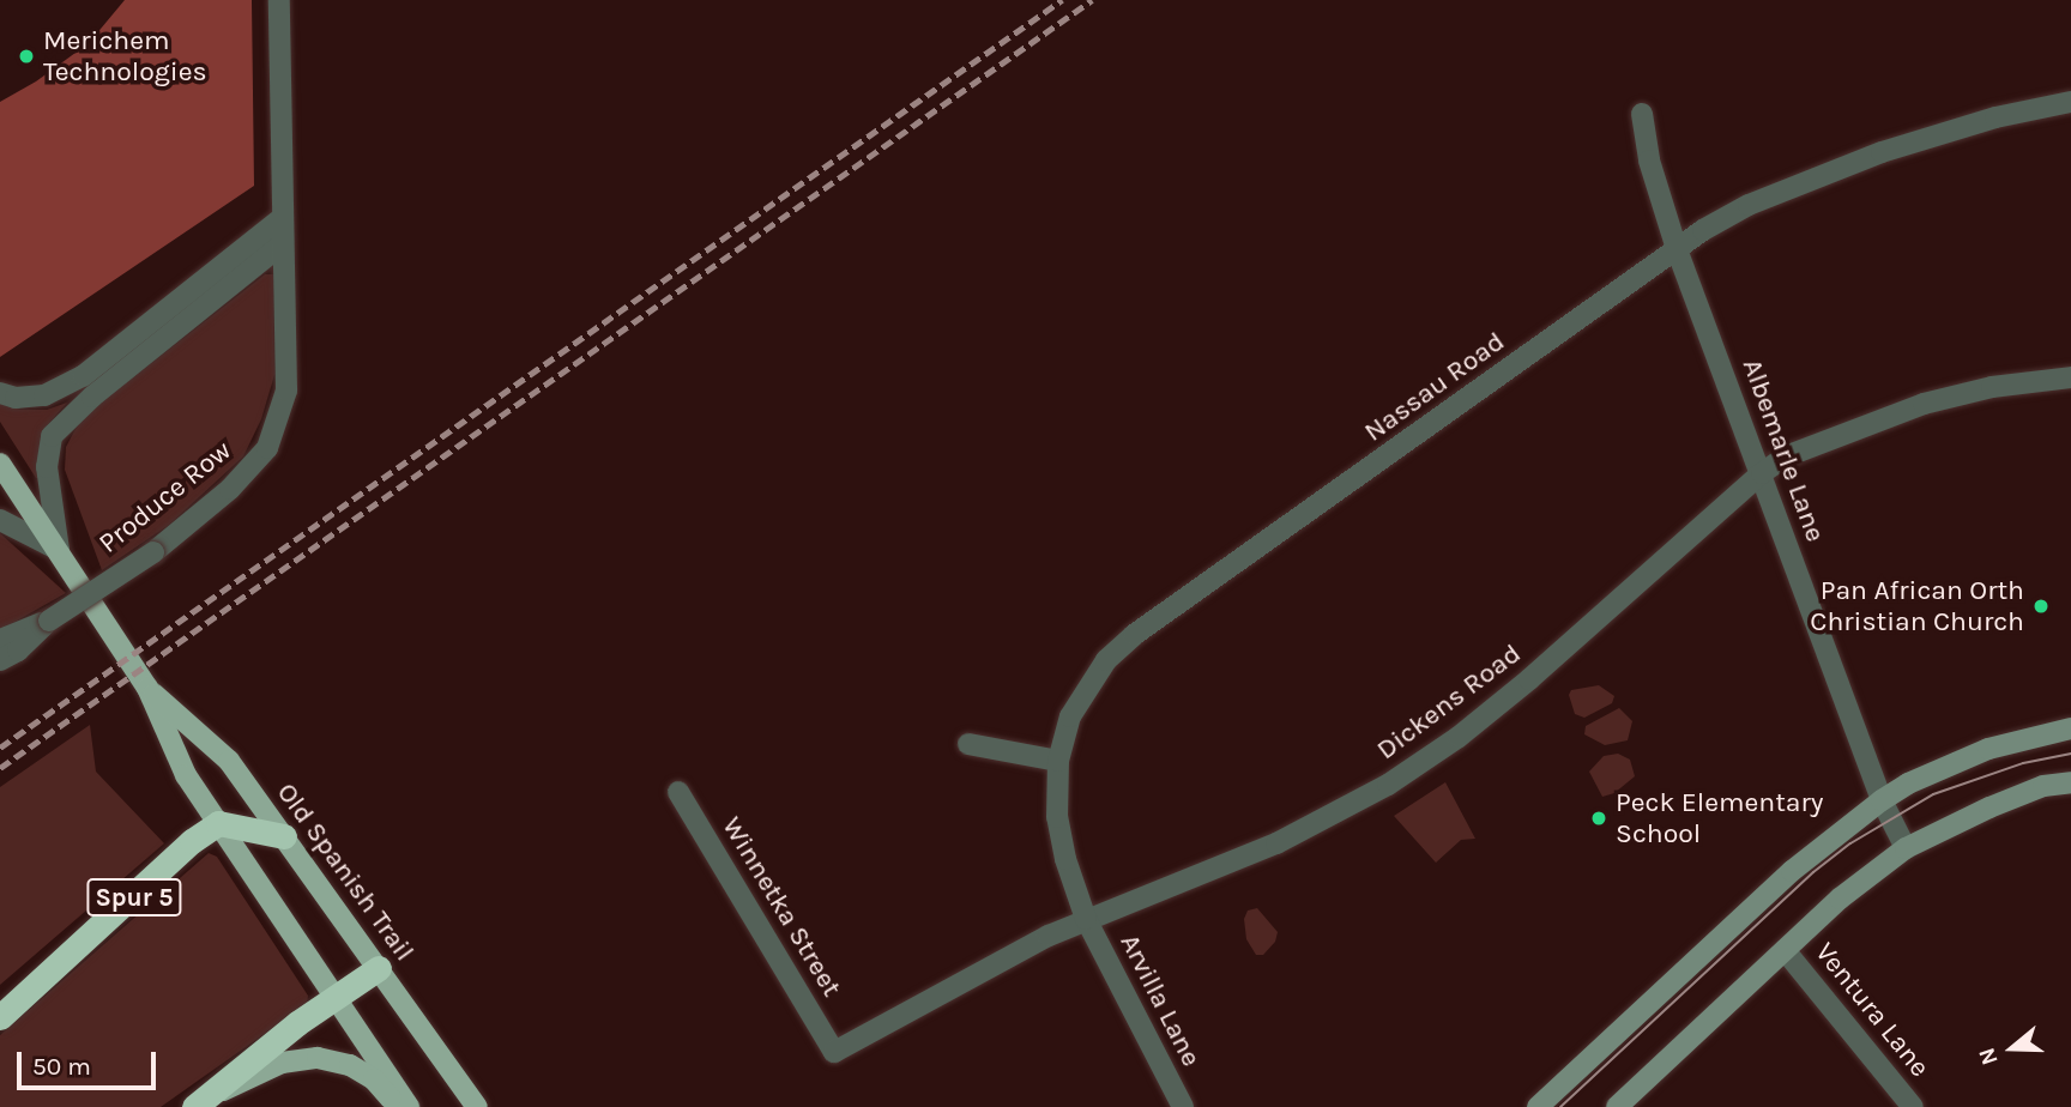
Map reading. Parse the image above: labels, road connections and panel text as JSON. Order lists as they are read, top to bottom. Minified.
{"streets":{"highway":["Spur 5"],"main road":["Old Spanish Trail"],"street":["Nassau Road","Albemarle Lane","Produce Row","Dickens Road","Winnetka Street","Arvilla Lane","Ventura Lane"]},"crossings":[["Nassau Road","Albemarle Lane"],["Nassau Road","Dickens Road"],["Nassau Road","Arvilla Lane"],["Albemarle Lane","Dickens Road"],["Produce Row","Old Spanish Trail"],["Dickens Road","Winnetka Street"],["Dickens Road","Arvilla Lane"],["Old Spanish Trail","Spur 5"]],"places":["Merichem Technologies","Pan African Orth Christian Church","Peck Elementary School"],"scale_bar":"50 m","north":"left"}
